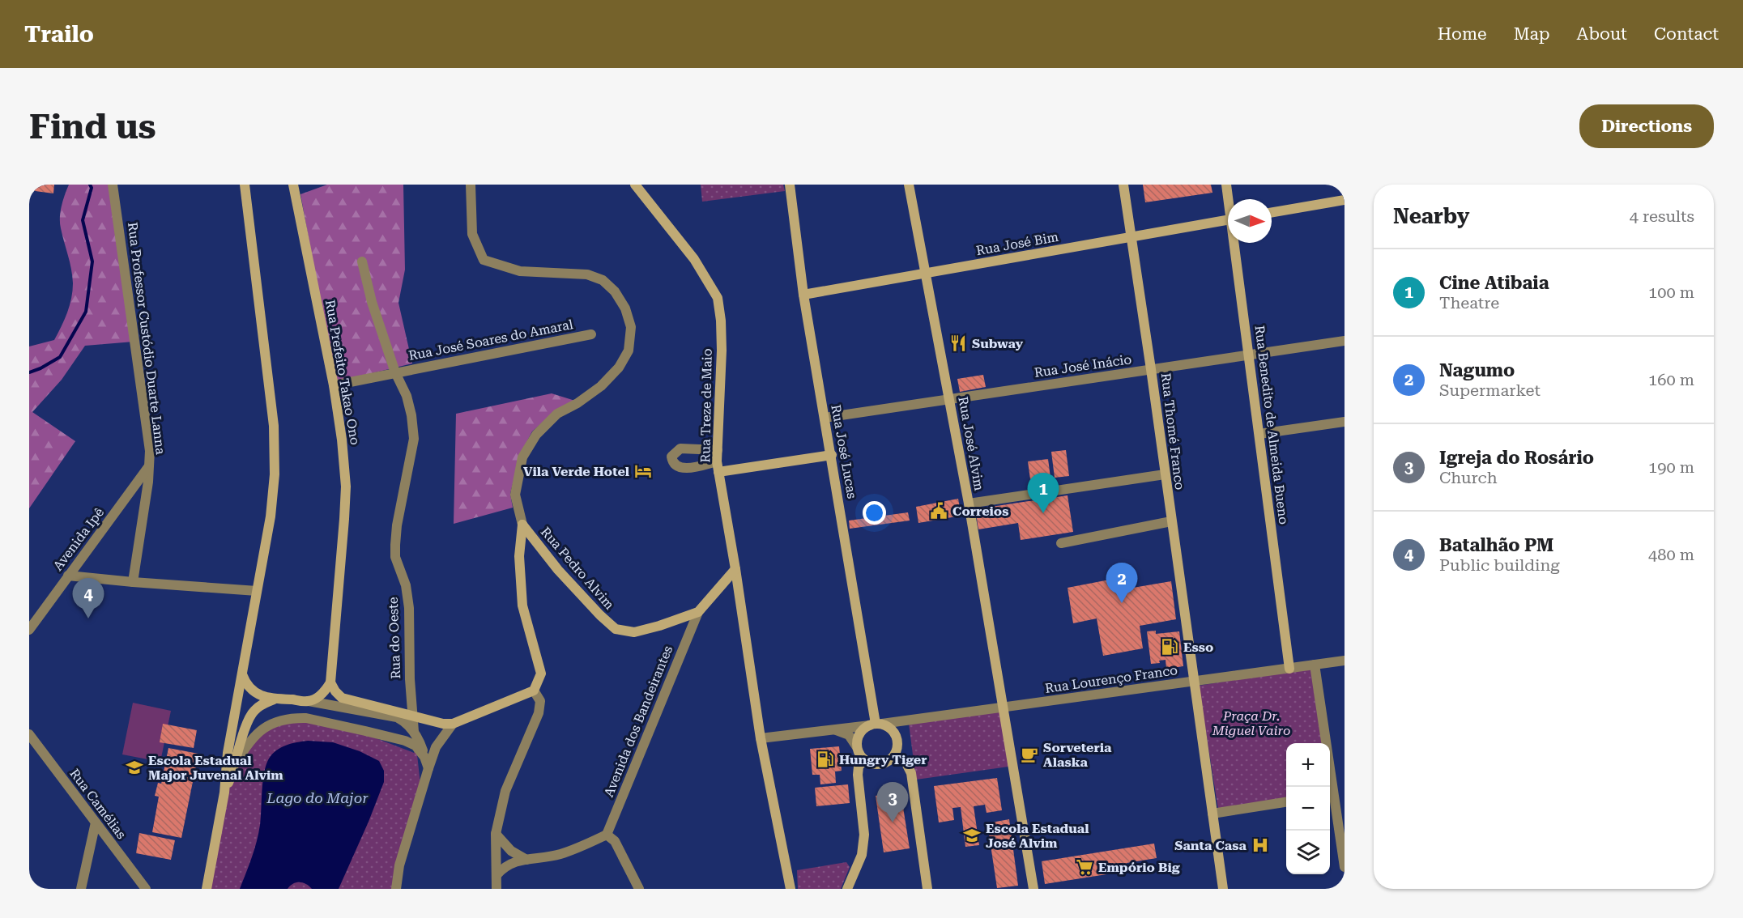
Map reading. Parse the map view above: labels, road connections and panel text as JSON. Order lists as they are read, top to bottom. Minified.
{"streets":{"main road":["Rua José Bim","Rua Prefeito Takao Ono","Rua Treze de Maio","Rua Benedito de Almeida Bueno","Rua Thomé Franco","Rua José Alvim","Rua José Lucas","Rua Pedro Alvim","Avenida dos Bandeirantes"],"street":["Rua Professor Custódio Duarte Lanna","Rua José Soares do Amaral","Rua José Inácio","Avenida Ipê","Rua do Oeste","Rua Lourenço Franco","Rua Camélias"]},"crossings":[["Rua José Bim","Rua Thomé Franco"],["Rua José Bim","Rua José Alvim"],["Rua José Bim","Rua José Lucas"],["Rua Professor Custódio Duarte Lanna","Avenida Ipê"],["Rua José Soares do Amaral","Rua Prefeito Takao Ono"],["Rua José Soares do Amaral","Rua do Oeste"],["Rua José Inácio","Rua Benedito de Almeida Bueno"],["Rua José Inácio","Rua Thomé Franco"],["Rua José Inácio","Rua José Alvim"],["Rua José Inácio","Rua José Lucas"],["Rua Treze de Maio","Rua Lourenço Franco"],["Rua Treze de Maio","Avenida dos Bandeirantes"],["Rua Benedito de Almeida Bueno","Rua Lourenço Franco"],["Rua Thomé Franco","Rua Lourenço Franco"],["Rua José Alvim","Rua Lourenço Franco"],["Rua José Lucas","Rua Lourenço Franco"],["Rua Pedro Alvim","Avenida dos Bandeirantes"]],"water":["Lago do Major"],"parks":["Praça Dr. Miguel Vairo"],"places":{"restaurant":["Subway"],"hotel":["Vila Verde Hotel"],"public building":["Correios"],"fuel station":["Esso","Hungry Tiger"],"cafe":["Sorveteria Alaska"],"school or university":["Escola Estadual Major Juvenal Alvim","Escola Estadual José Alvim"],"hospital":["Santa Casa"],"supermarket":["Empório Big"]},"north":"right","page":{"header":"Trailo","nav":["Home","Map","About","Contact"],"buttons":"Directions","title":"Find us","heading":["Nearby","4 results"],"list":[{"mark":"1","name":"Cine Atibaia","note":"Theatre","value":"100 m"},{"mark":"2","name":"Nagumo","note":"Supermarket","value":"160 m"},{"mark":"3","name":"Igreja do Rosário","note":"Church","value":"190 m"},{"mark":"4","name":"Batalhão PM","note":"Public building","value":"480 m"}],"pins":["1","2","4","3"],"map_buttons":["+","−"]}}
